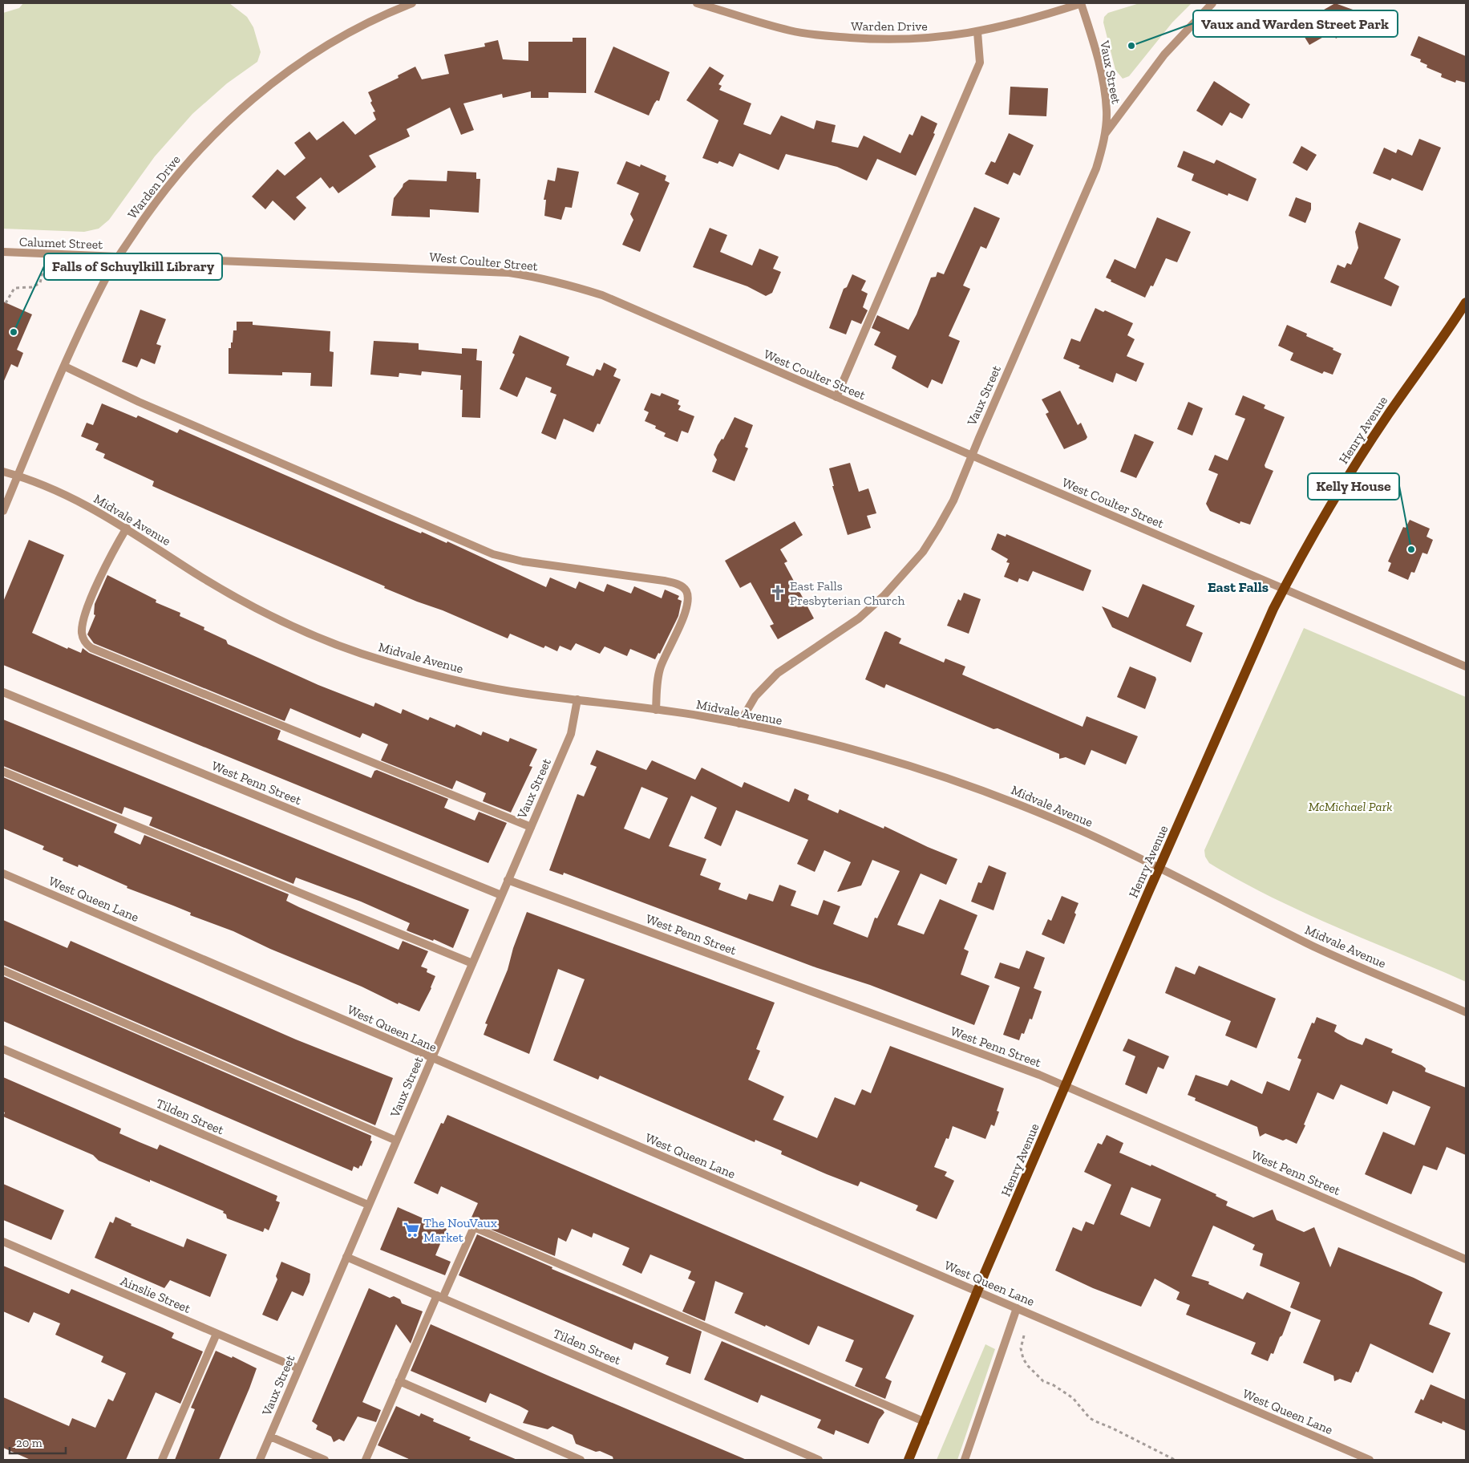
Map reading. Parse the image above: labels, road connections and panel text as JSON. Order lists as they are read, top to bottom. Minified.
{"streets":{"main road":["Henry Avenue"],"street":["Warden Drive","Vaux Street","Calumet Street","West Coulter Street","Midvale Avenue","West Penn Street","West Queen Lane","Tilden Street","Ainslie Street"]},"crossings":[["Warden Drive","Vaux Street"],["Warden Drive","Calumet Street"],["Warden Drive","West Coulter Street"],["Warden Drive","Midvale Avenue"],["Vaux Street","West Coulter Street"],["Vaux Street","Midvale Avenue"],["Vaux Street","West Penn Street"],["Vaux Street","West Queen Lane"],["Vaux Street","Tilden Street"],["Vaux Street","Ainslie Street"],["Calumet Street","West Coulter Street"],["West Coulter Street","Henry Avenue"],["Henry Avenue","Midvale Avenue"],["Henry Avenue","West Penn Street"],["Henry Avenue","West Queen Lane"]],"districts":["East Falls"],"parks":["McMichael Park"],"places":{"other":["Vaux and Warden Street Park","Falls of Schuylkill Library","Kelly House"],"church":["East Falls Presbyterian Church"],"supermarket":["The NouVaux Market"]},"scale_bar":"20 m"}
